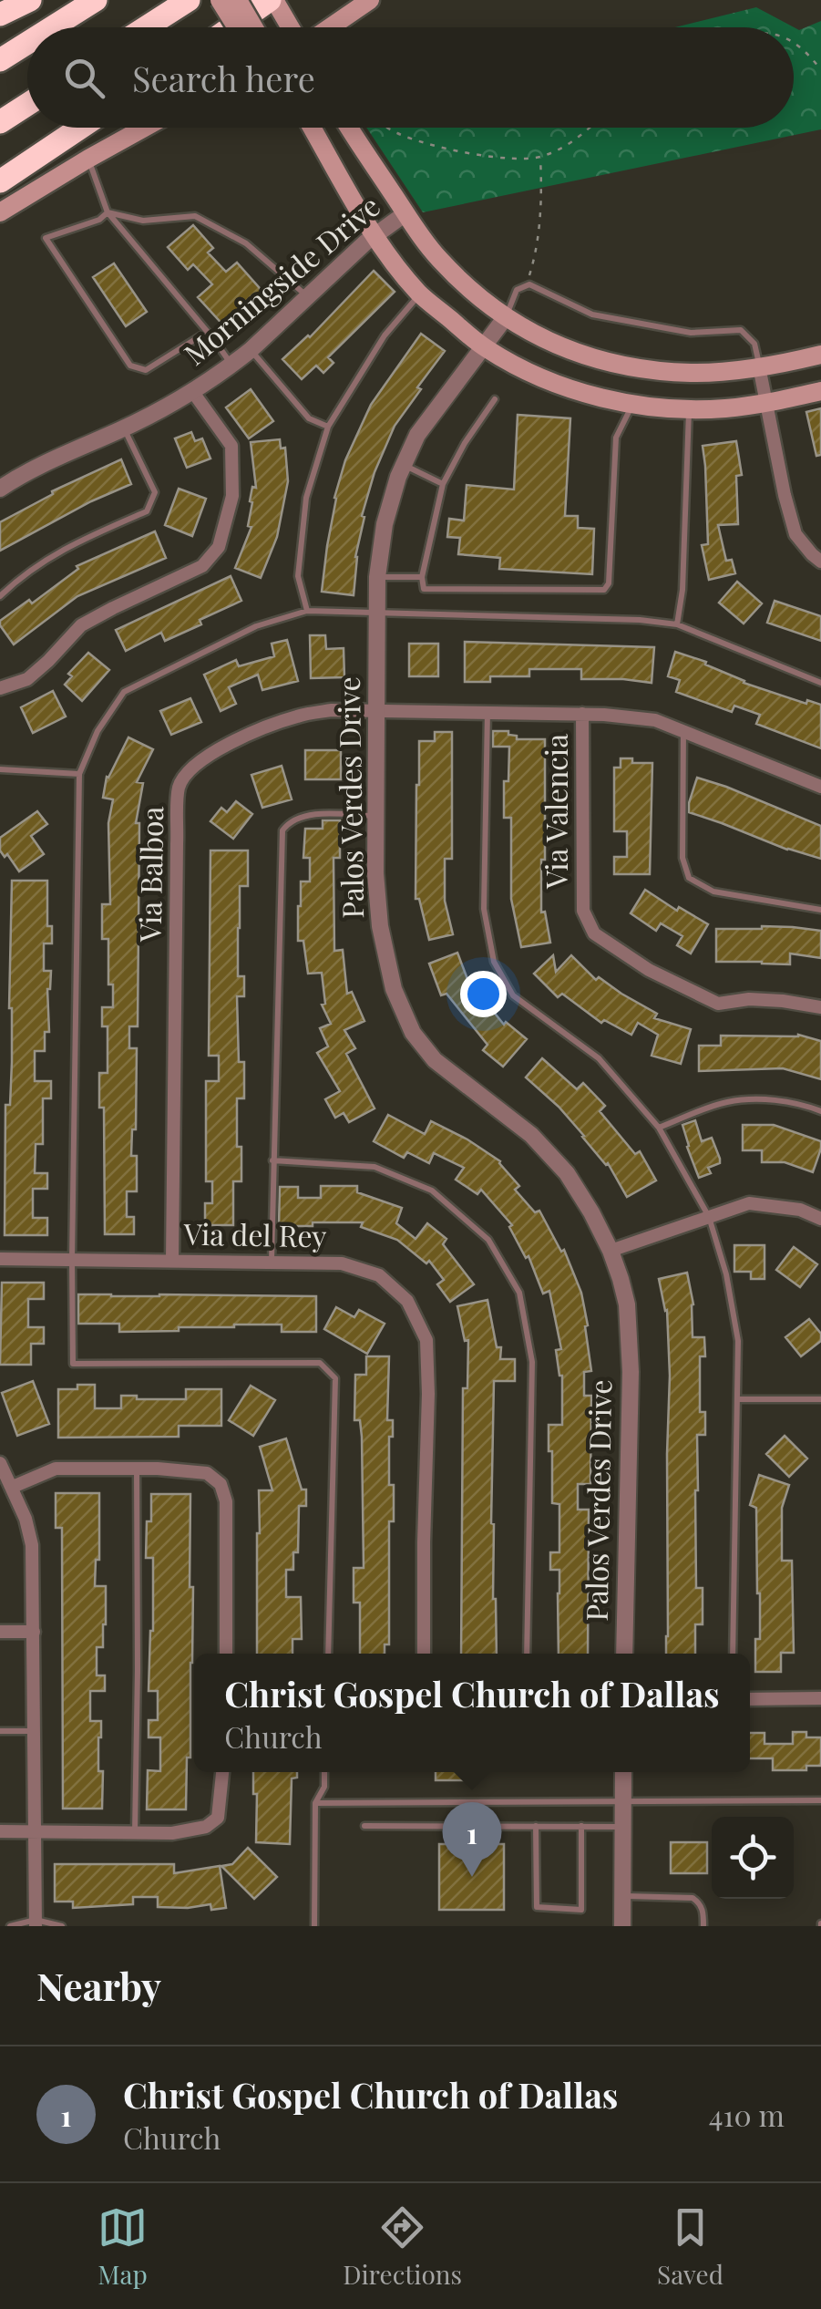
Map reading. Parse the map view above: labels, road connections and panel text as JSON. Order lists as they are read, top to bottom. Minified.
{"streets":{"street":["Morningside Drive","Palos Verdes Drive","Via Valencia","Via Balboa","Via del Rey"]},"crossings":[["Palos Verdes Drive","Via Balboa"],["Via Valencia","Via Balboa"],["Via Balboa","Via del Rey"]],"page":{"search":"Search here","popup":["Christ Gospel Church of Dallas","Church"],"pins":"1","heading":"Nearby","list":[{"mark":"1","name":"Christ Gospel Church of Dallas","note":"Church","value":"410 m"}],"nav":["Map","Directions","Saved"]}}
